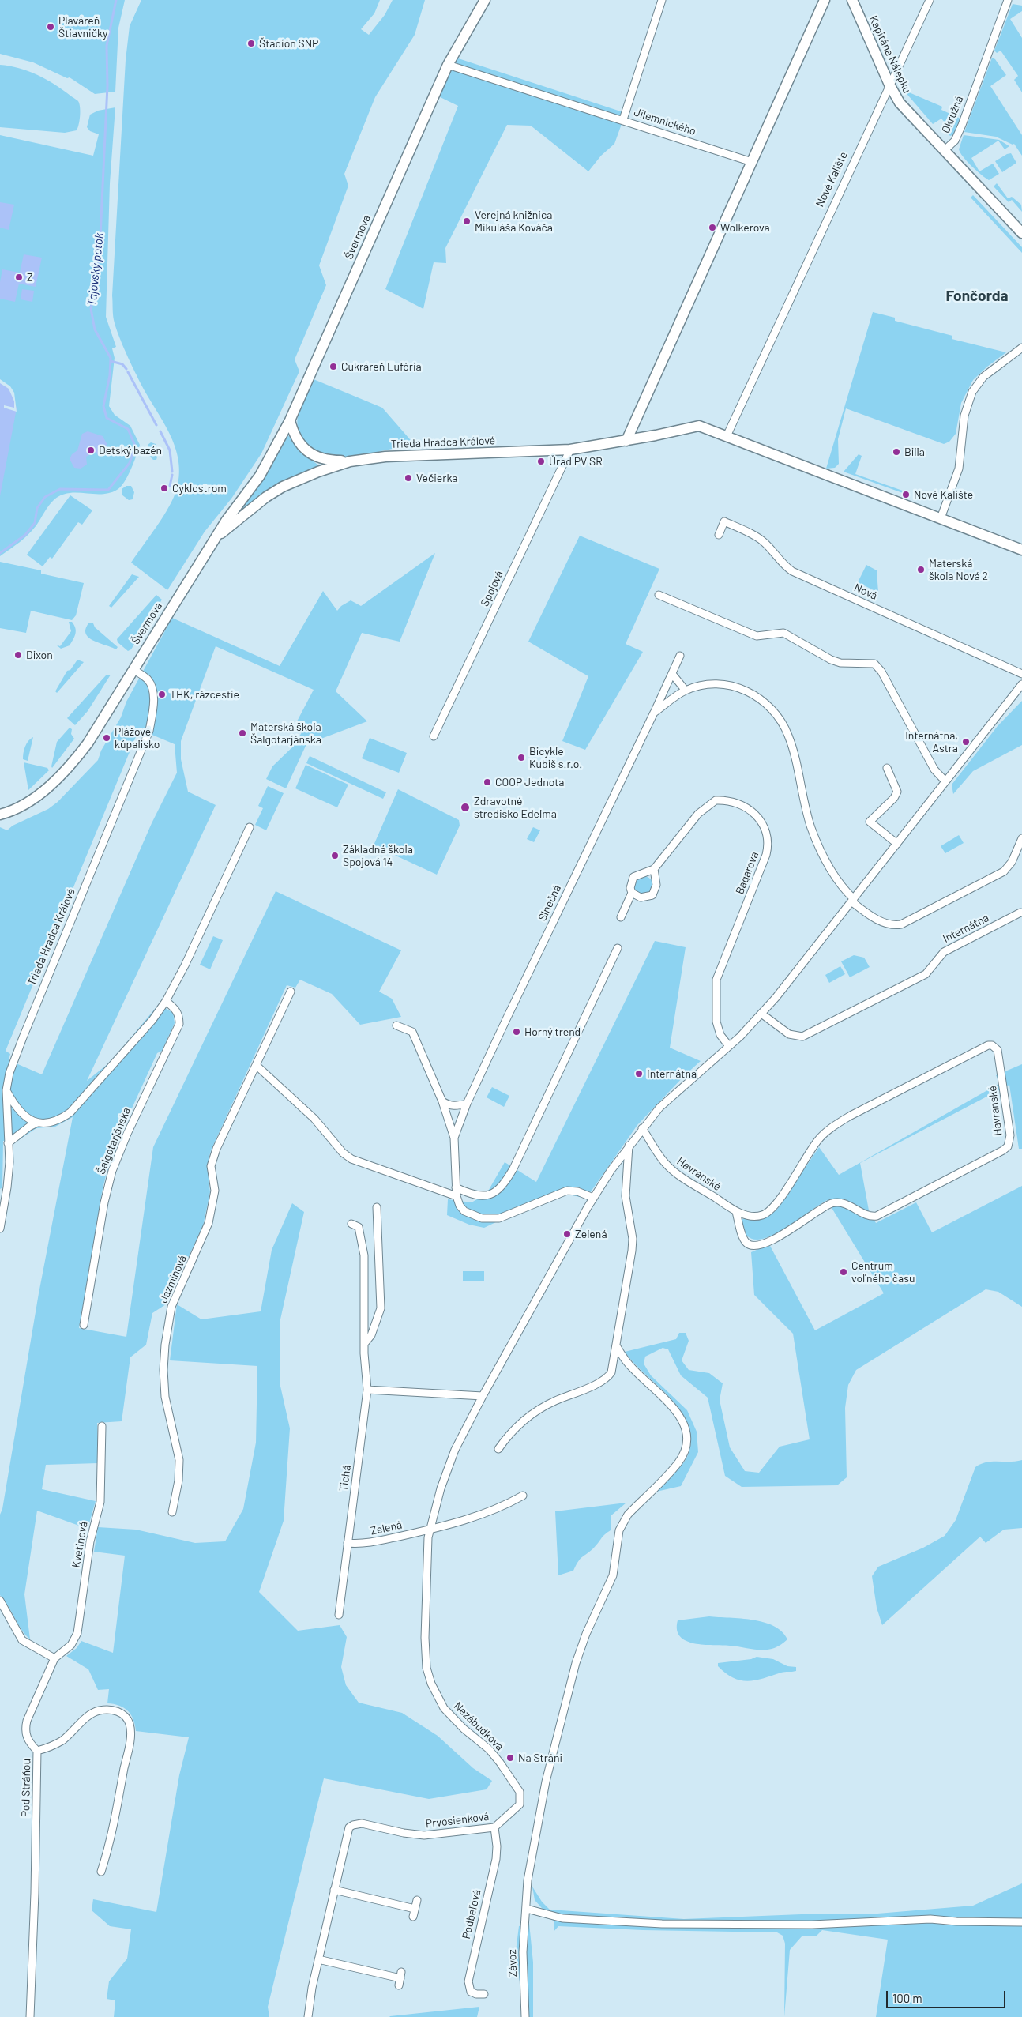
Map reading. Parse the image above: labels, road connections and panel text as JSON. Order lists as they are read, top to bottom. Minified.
{"streets":{"street":["Kapitána Nálepku","Okružná","Jilemnického","Nové Kalište","Švermova","Trieda Hradca Králové","Spojová","Nová","Bagarova","Slnečná","Internátna","Havranské","Šalgotarjánska","Jazmínová","Tichá","Zelená","Kvetinová","Nezábudková","Pod Stráňou","Prvosienková","Podbeľová","Závoz"]},"crossings":[["Kapitána Nálepku","Okružná"],["Kapitána Nálepku","Nové Kalište"],["Nové Kalište","Trieda Hradca Králové"],["Švermova","Trieda Hradca Králové"],["Trieda Hradca Králové","Spojová"],["Tichá","Zelená"],["Zelená","Nezábudková"],["Kvetinová","Pod Stráňou"],["Nezábudková","Prvosienková"],["Prvosienková","Podbeľová"]],"districts":["Fončorda"],"water":["Tajovský potok"],"places":["Plaváreň Štiavničky","Štadión SNP","Verejná knižnica Mikuláša Kováča","Wolkerova","Z","Cukráreň Eufória","Detský bazén","Billa","Úrad PV SR","Večierka","Cyklostrom","Nové Kalište","Materská škola Nová 2","Dixon","THK, rázcestie","Materská škola Šalgotarjánska","Plážové kúpalisko","Internátna, Astra","Bicykle Kubiš s.r.o.","COOP Jednota","Zdravotné stredisko Edelma","Základná škola Spojová 14","Horný trend","Internátna","Zelená","Centrum voľného času","Na Stráni"],"scale_bar":"100 m"}
